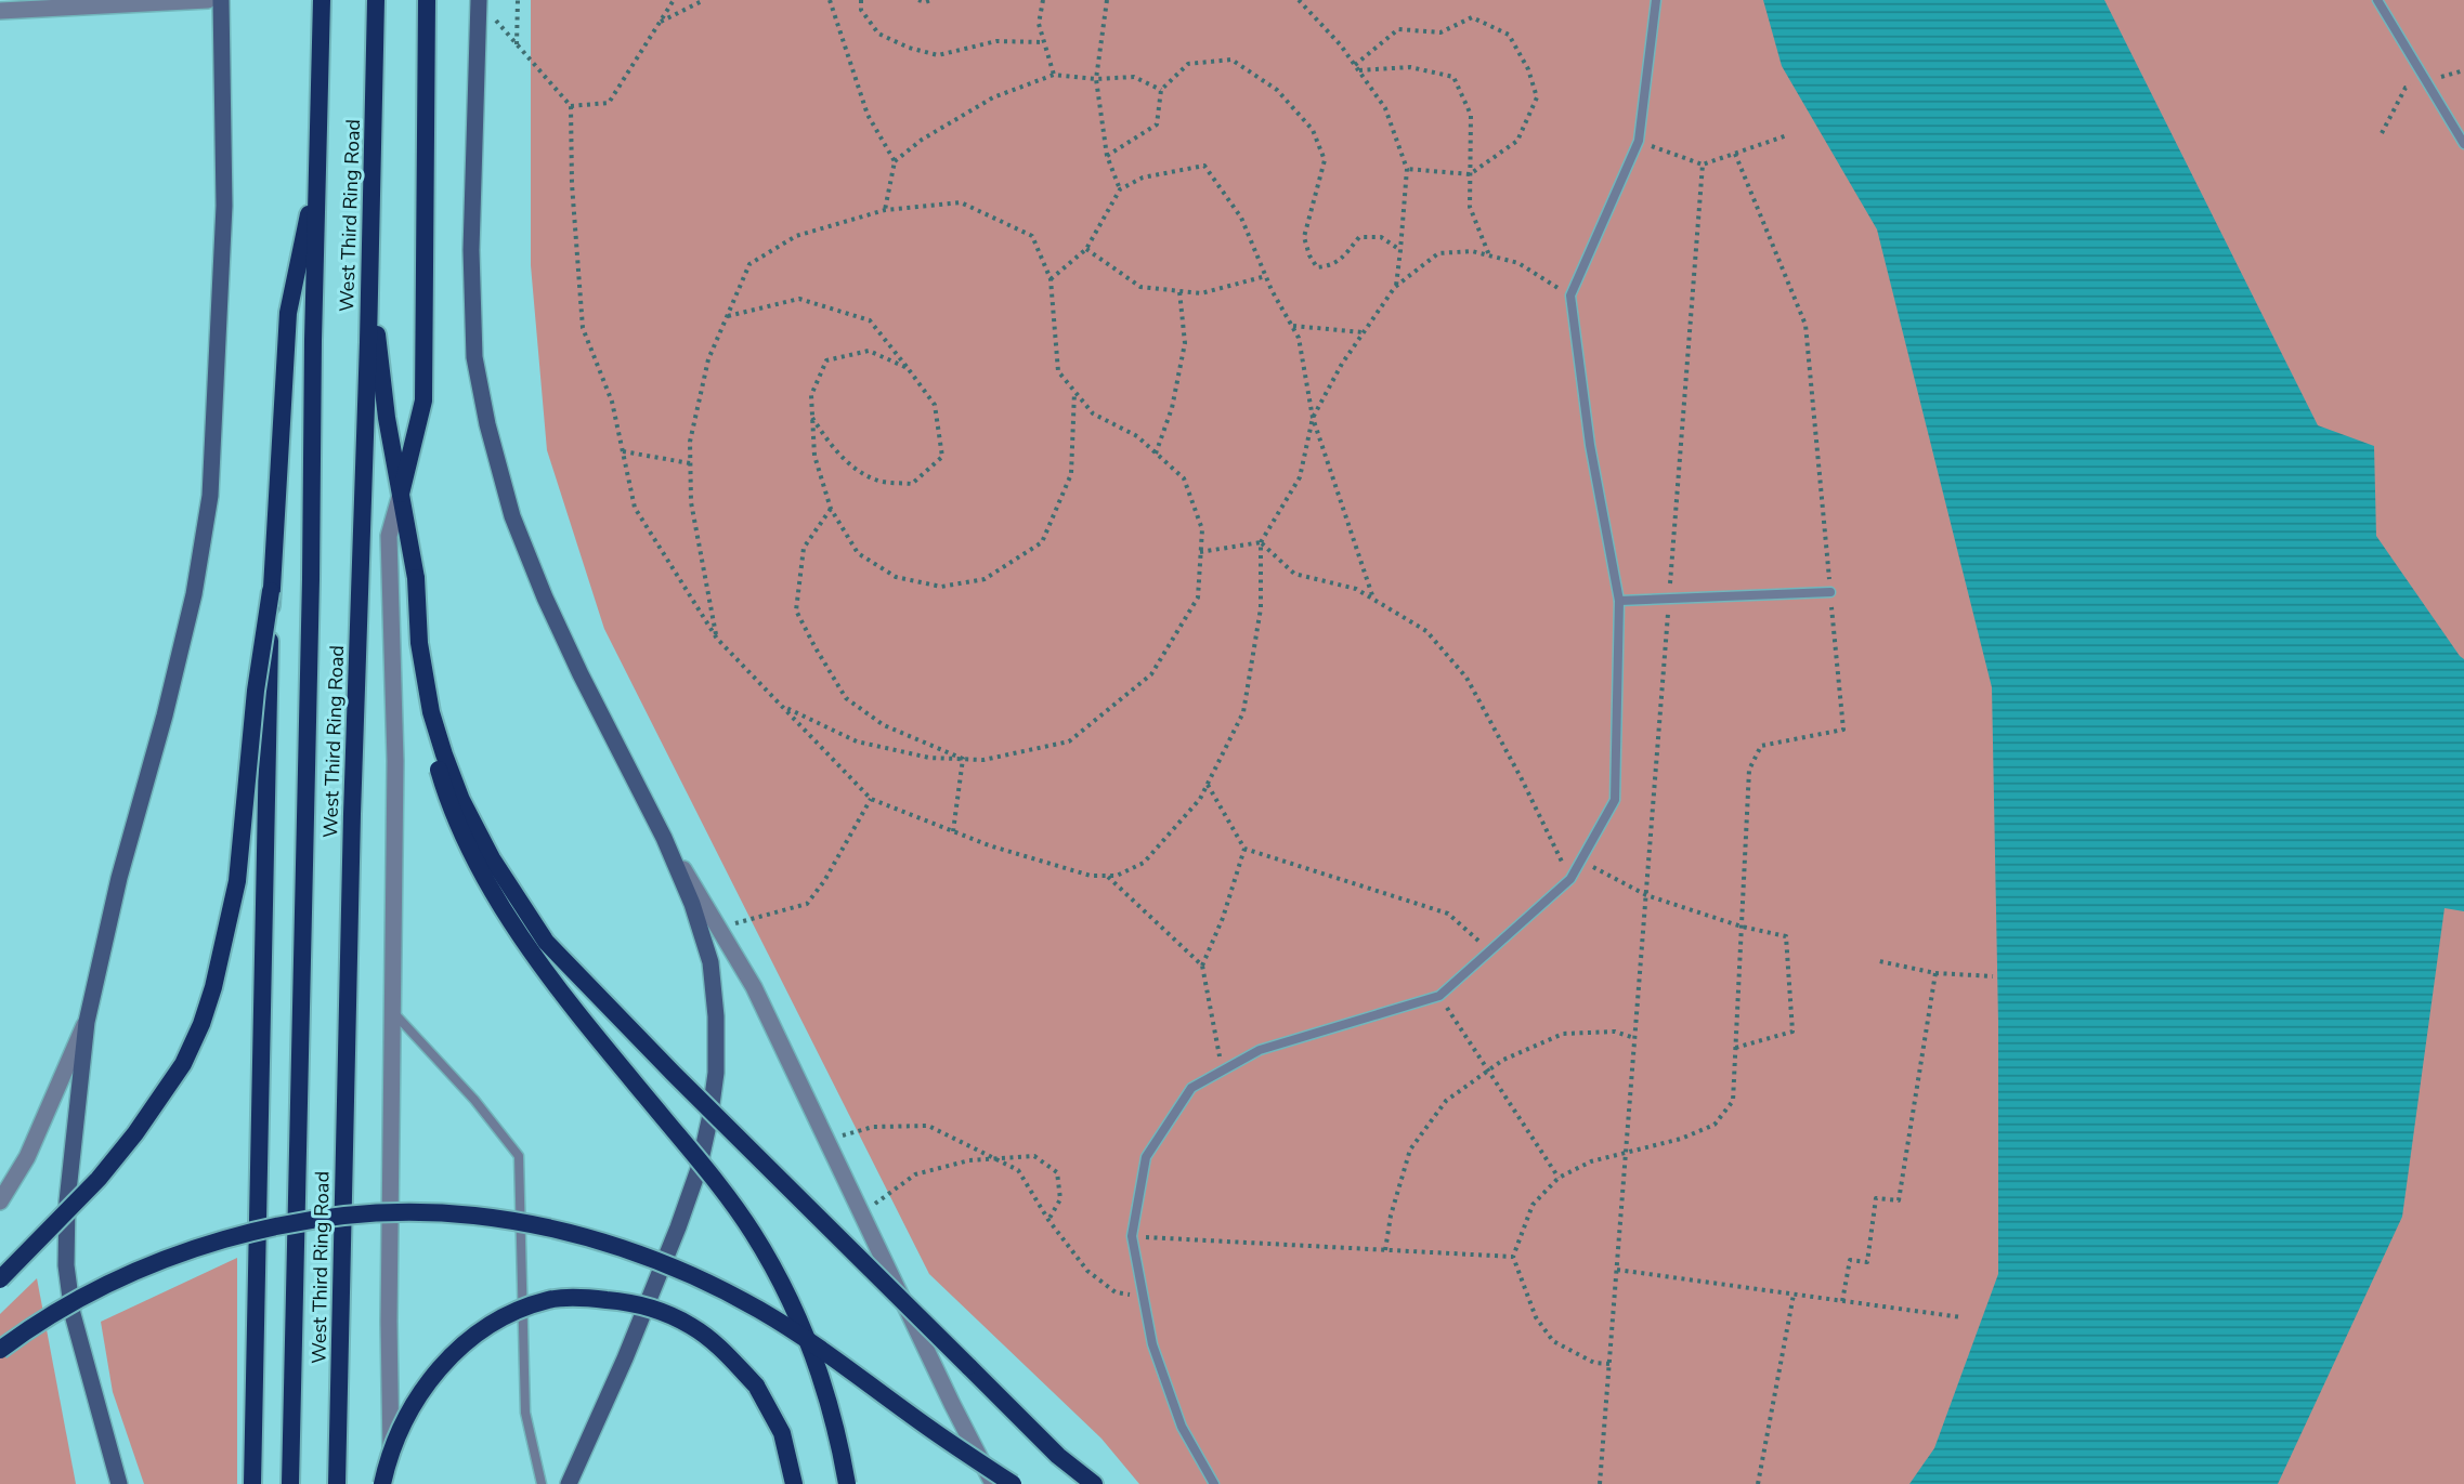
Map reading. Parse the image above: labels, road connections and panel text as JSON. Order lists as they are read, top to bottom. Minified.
{"streets":{"highway":["West Third Ring Road"]}}
